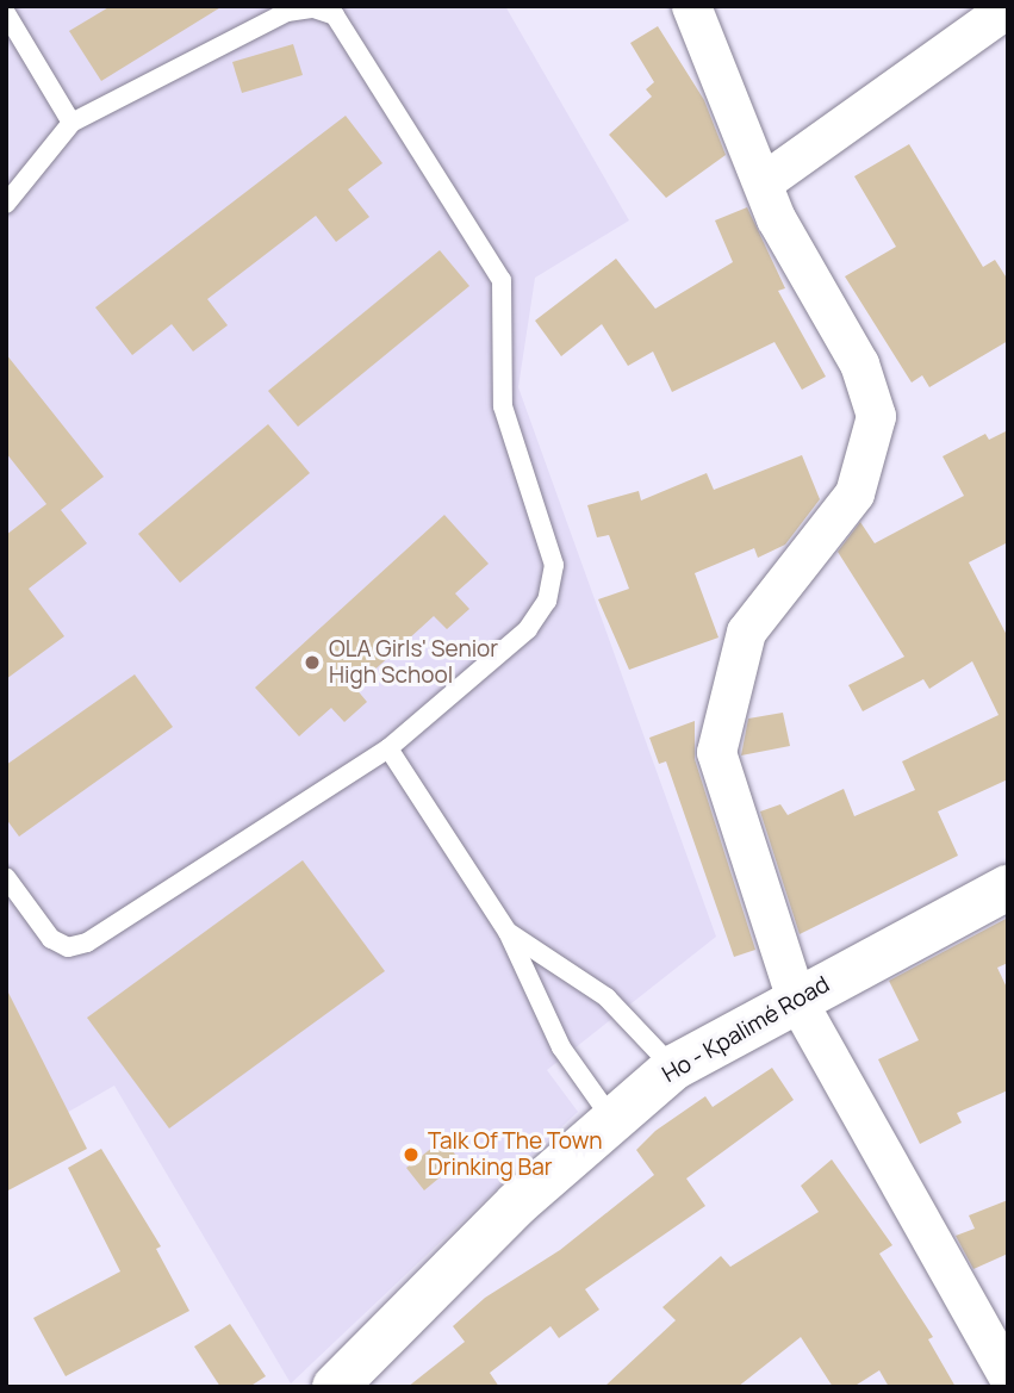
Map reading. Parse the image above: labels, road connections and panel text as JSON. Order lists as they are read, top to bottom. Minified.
{"streets":{"main road":["Ho - Kpalimé Road"]},"places":["OLA Girls' Senior High School","Talk Of The Town Drinking Bar"]}
